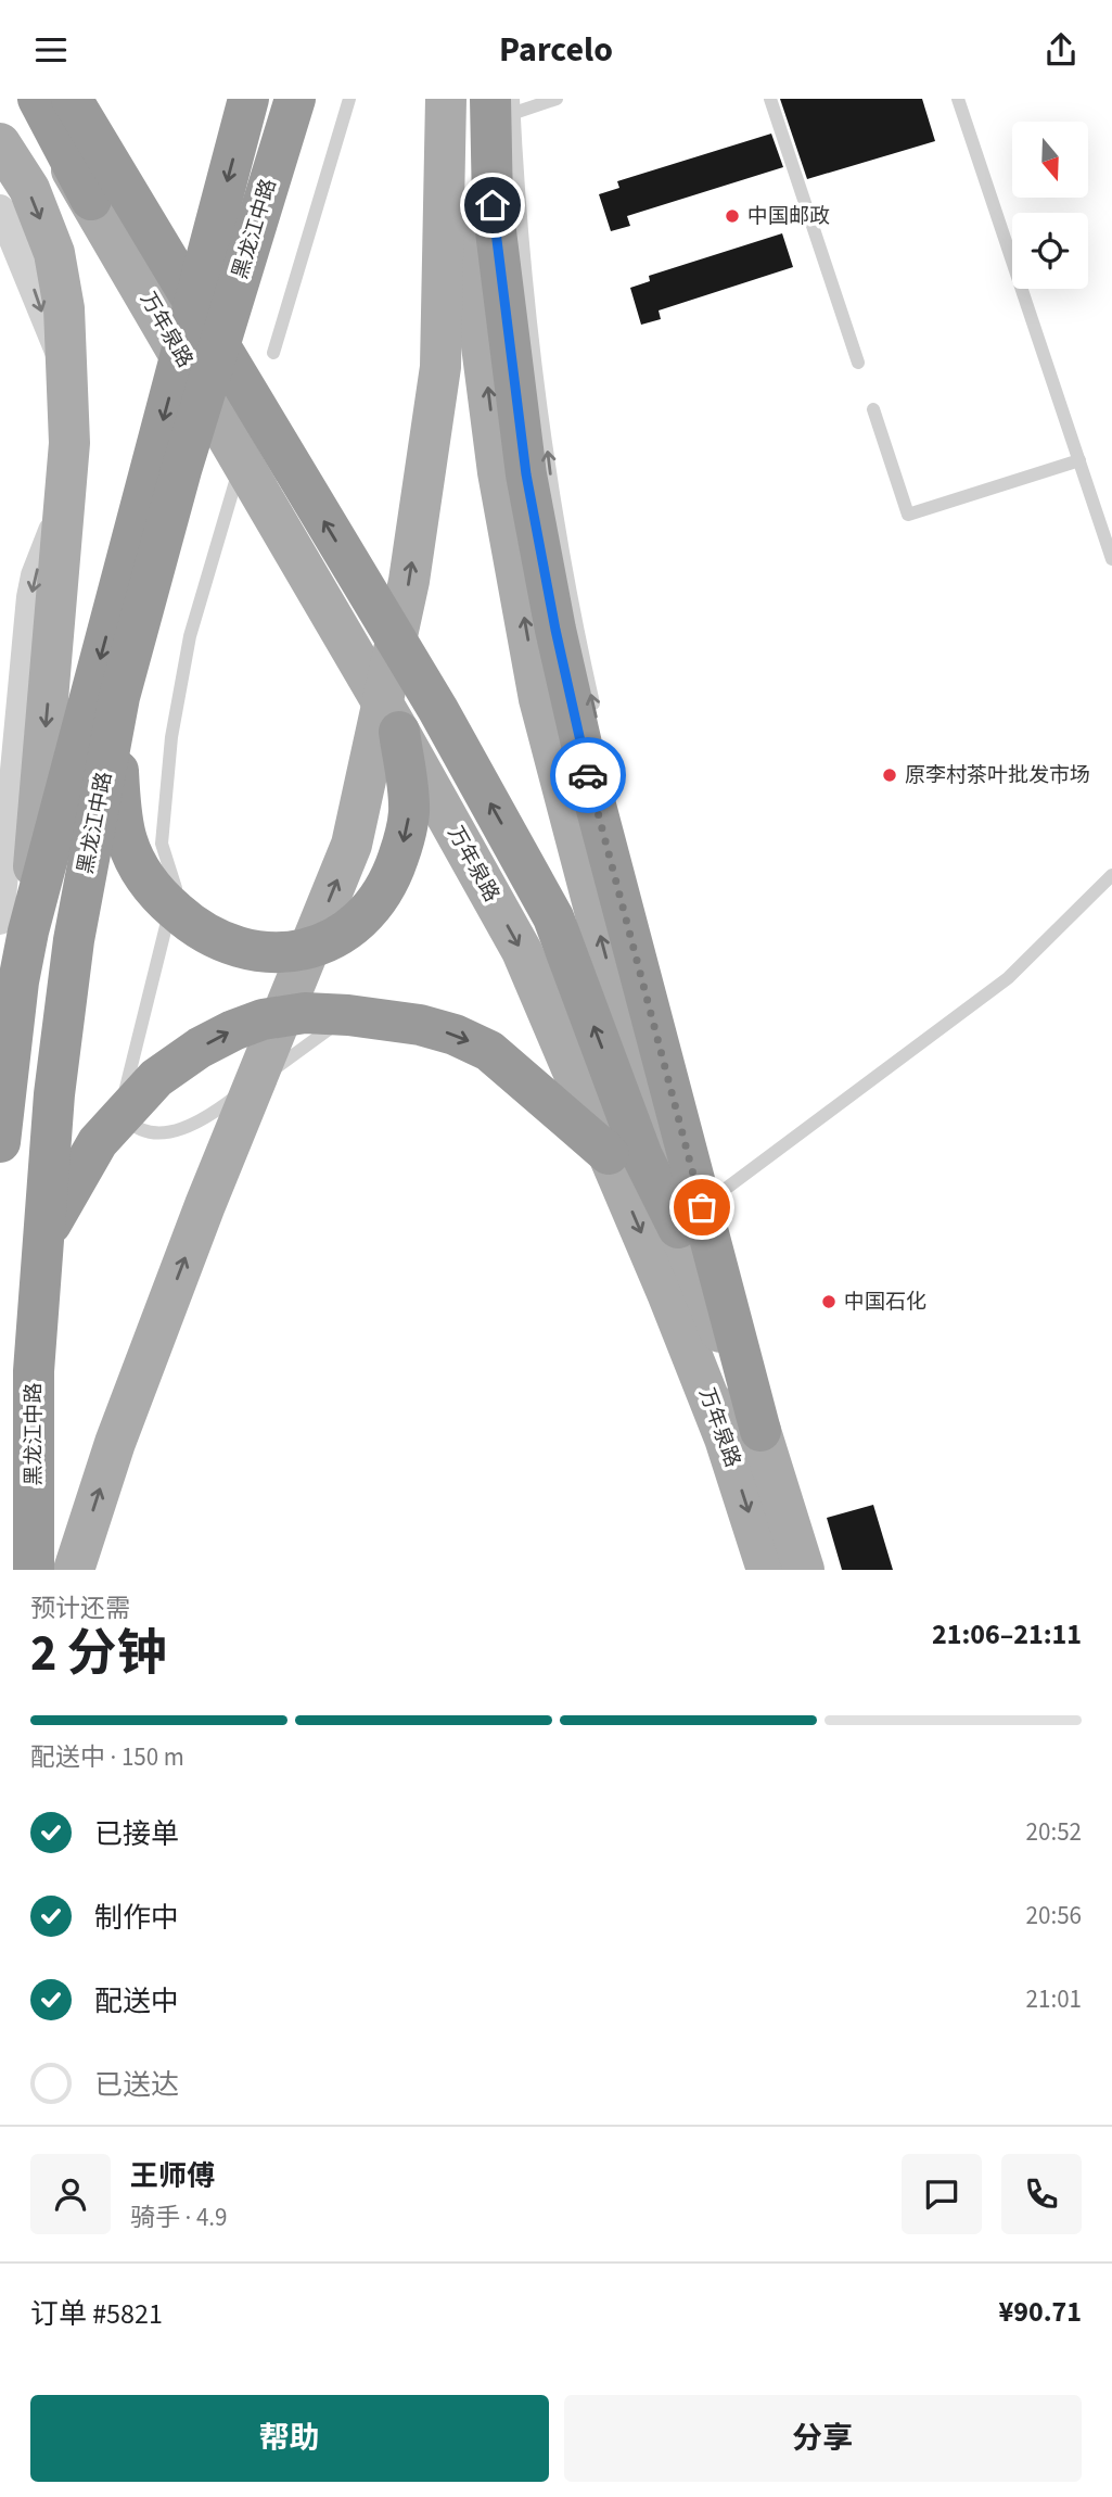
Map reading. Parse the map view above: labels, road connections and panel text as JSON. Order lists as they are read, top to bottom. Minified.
{"streets":{"highway":["黑龙江中路"],"main road":["万年泉路"]},"places":["中国邮政","原李村茶叶批发市场","中国石化"],"north":"bottom","page":{"header":"Parcelo","heading":["2 分钟","预计还需","21:06–21:11"],"panel":["王师傅","骑手 · 4.9","订单 #5821","¥90.71"],"bar":"配送中 · 150 m","list":[["已接单","20:52"],["制作中","20:56"],["配送中","21:01"],"已送达"],"buttons":["帮助","分享"]}}
